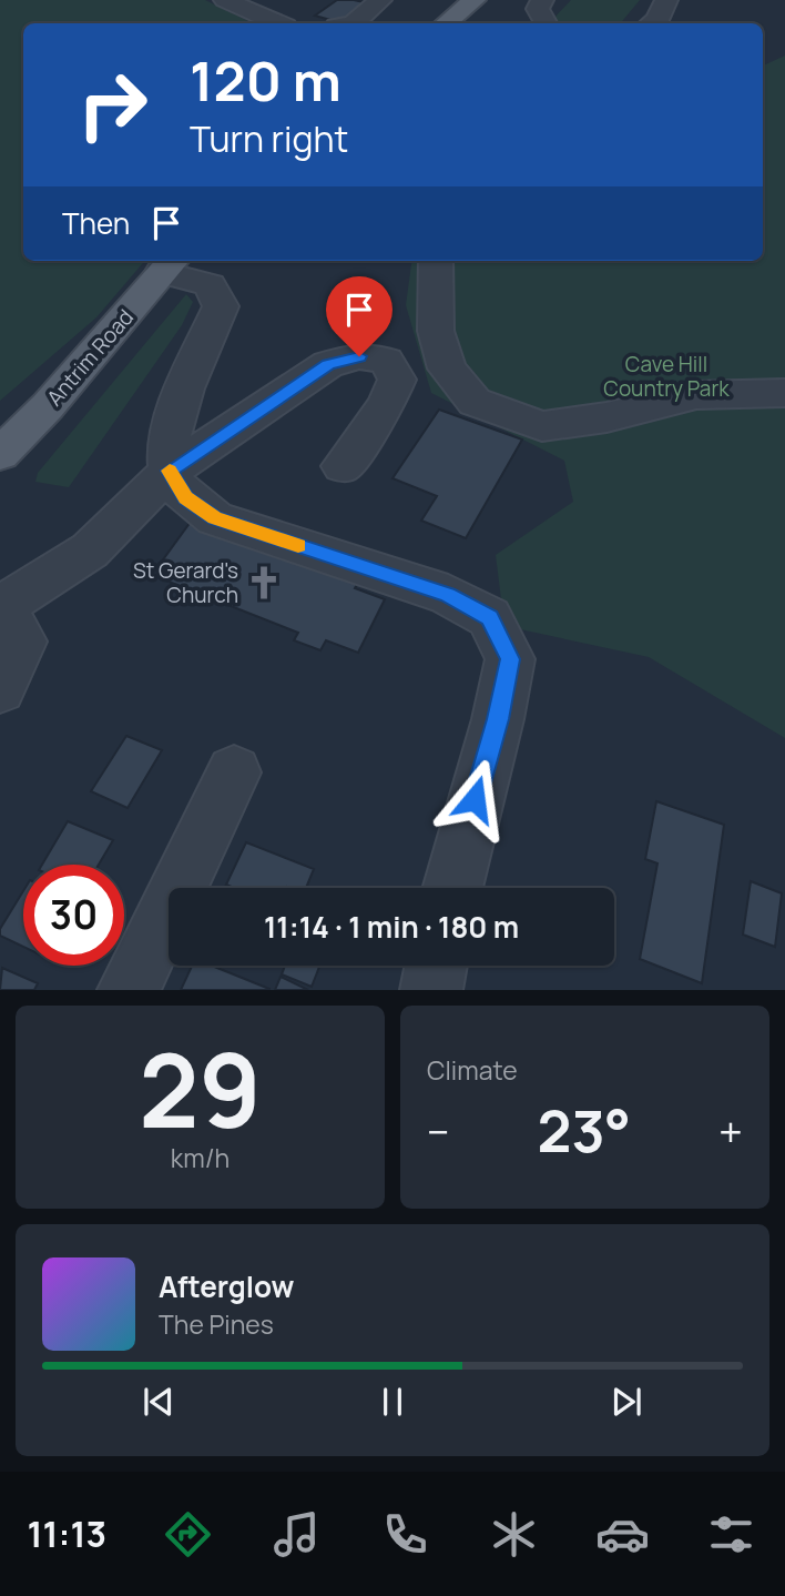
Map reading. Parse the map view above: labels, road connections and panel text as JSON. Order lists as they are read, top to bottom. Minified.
{"streets":{"main road":["Antrim Road"]},"parks":["Cave Hill Country Park"],"places":{"church":["St Gerard's Church"]},"page":{"turn":["120 m","Turn right"],"then":"Then","limit":"30","trip":"11:14 · 1 min · 180 m","tile":[["29","km/h"],"Climate"],"heat":["−","23°","+"],"song":["Afterglow","The Pines"],"tabs":"11:13"}}
